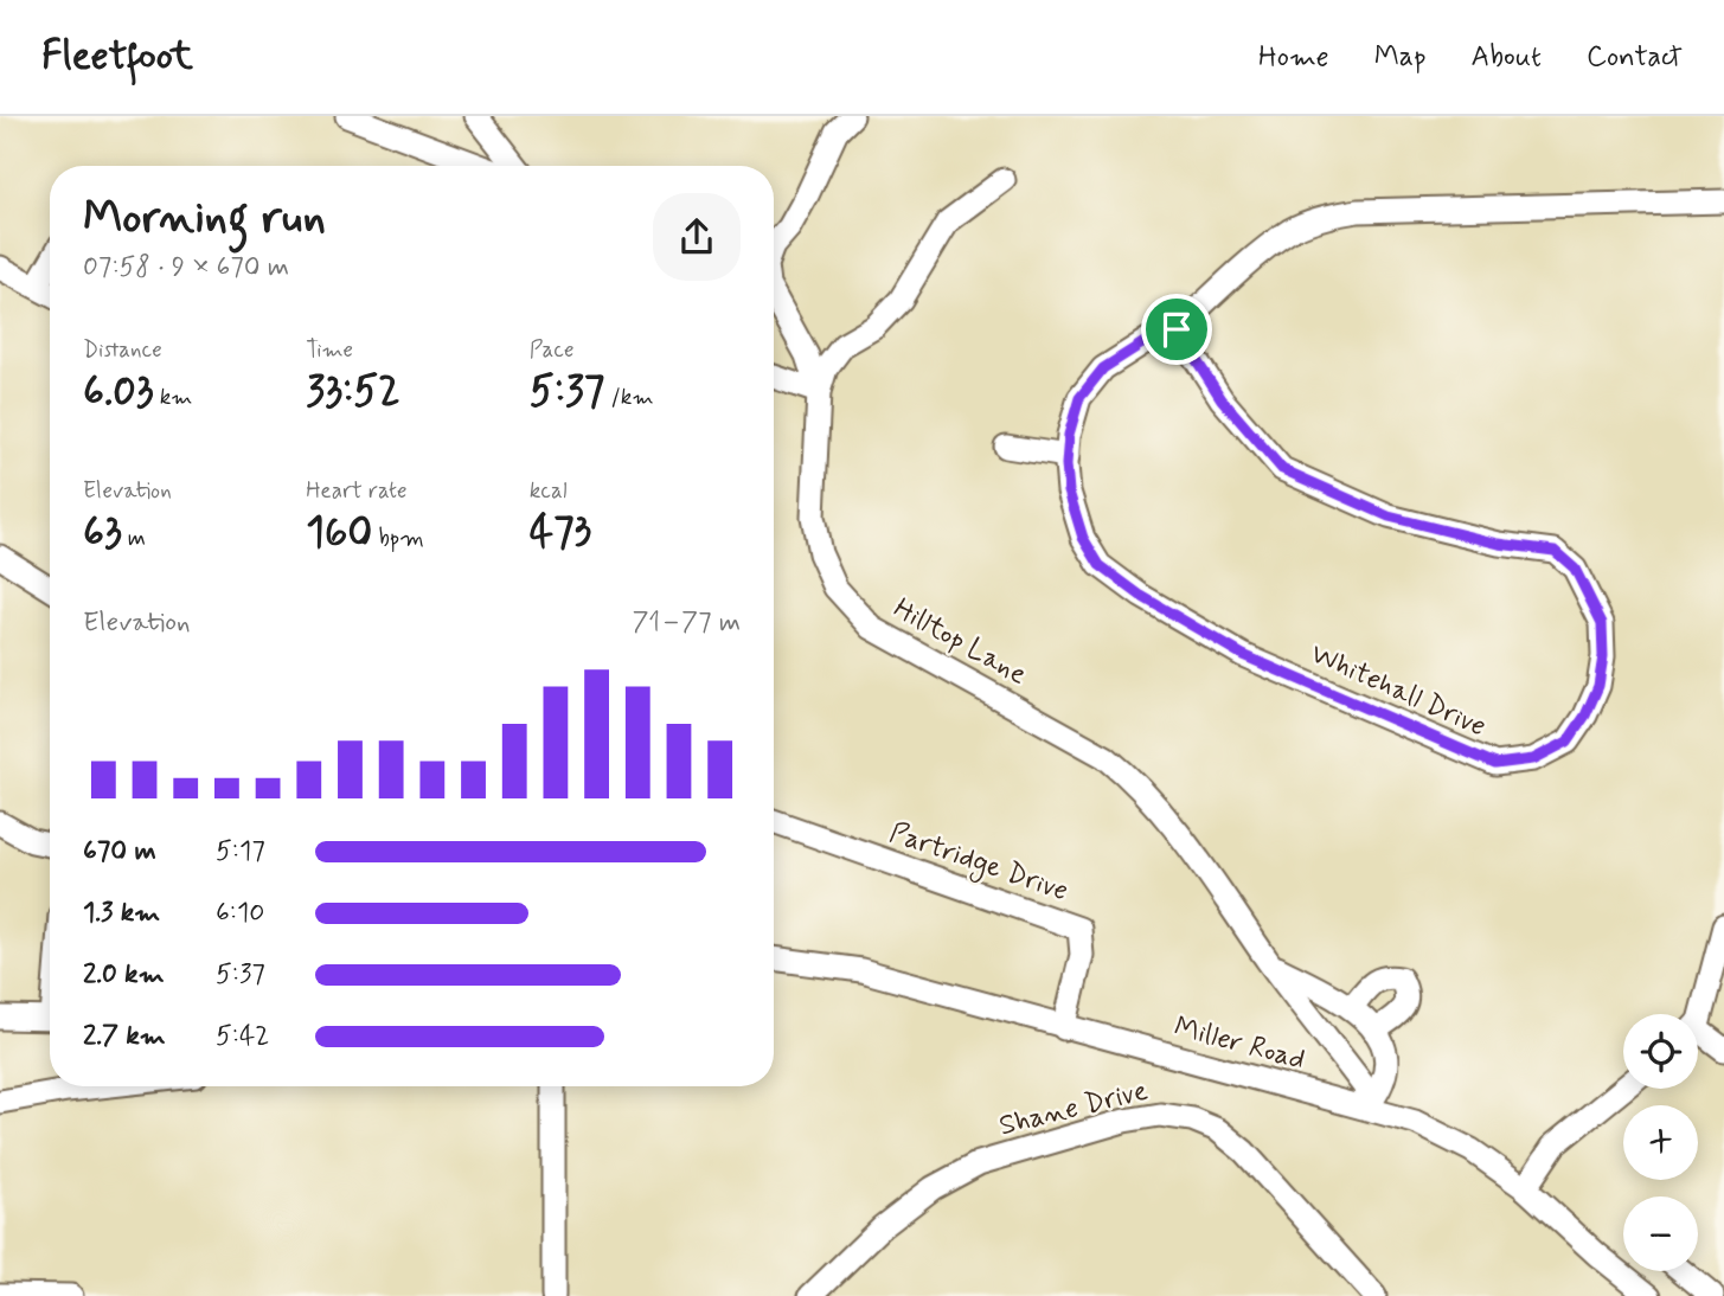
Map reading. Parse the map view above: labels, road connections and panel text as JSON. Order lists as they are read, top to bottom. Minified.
{"streets":{"street":["Hilltop Lane","Whitehall Drive","Partridge Drive","Miller Road","Shane Drive"]},"crossings":[["Hilltop Lane","Miller Road"],["Partridge Drive","Miller Road"]],"page":{"header":"Fleetfoot","nav":["Home","Map","About","Contact"],"heading":["Morning run","07:58 · 9 × 670 m"],"stats":[["Distance","6.03 km"],["Time","33:52"],["Pace","5:37 /km"],["Elevation","63 m"],["Heart rate","160 bpm"],["kcal","473"]],"chart":["Elevation","71–77 m"],"list":[{"name":"670 m","note":"5:17"},{"name":"1.3 km","note":"6:10"},{"name":"2.0 km","note":"5:37"},{"name":"2.7 km","note":"5:42"}],"map_buttons":["+","−"]}}
